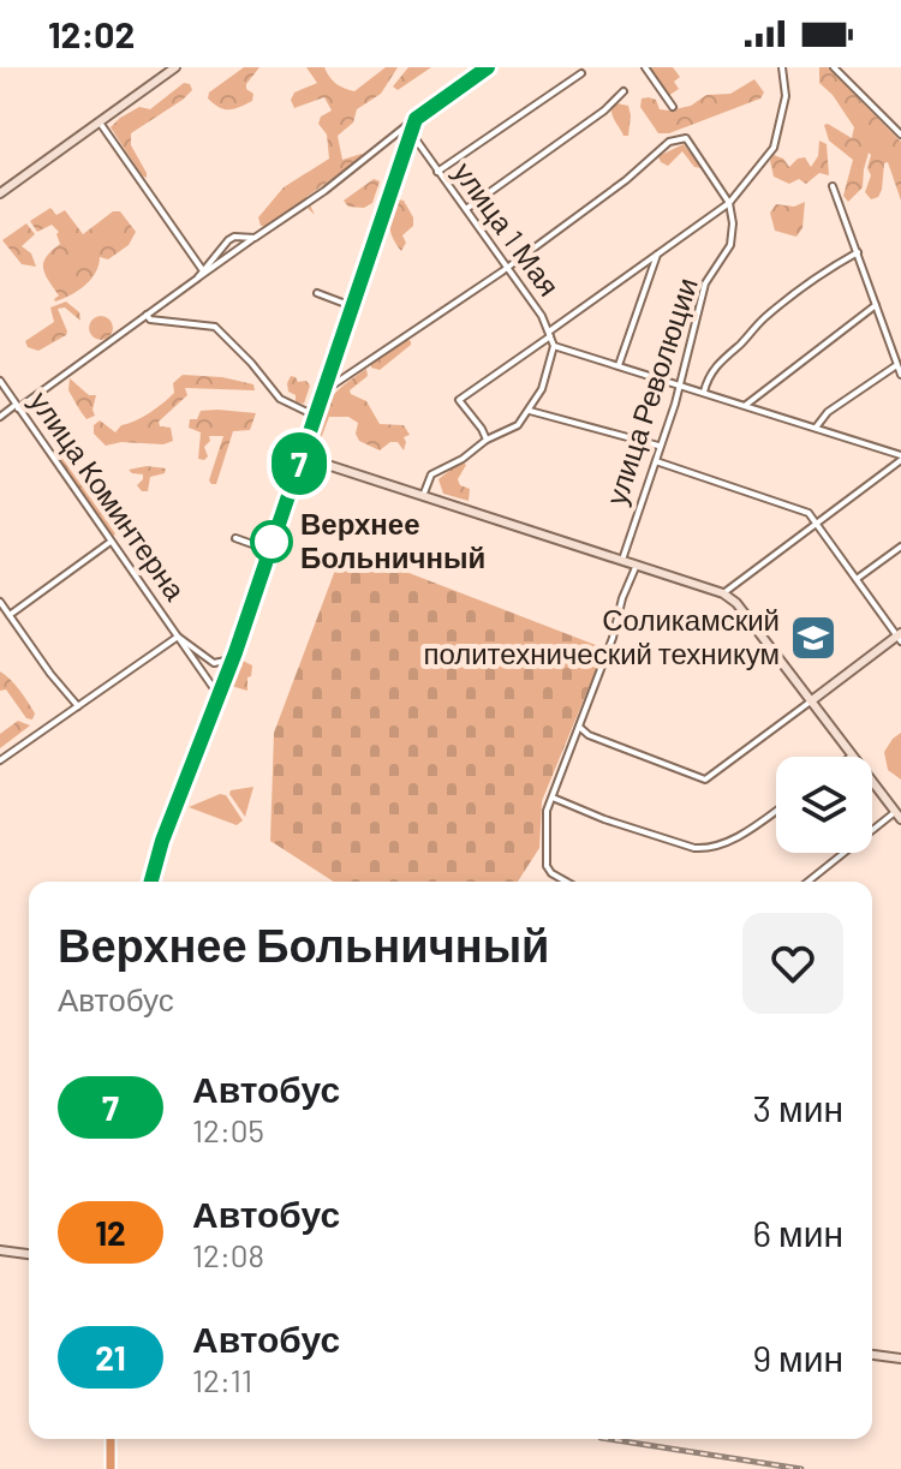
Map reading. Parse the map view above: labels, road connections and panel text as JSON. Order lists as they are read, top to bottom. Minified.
{"streets":{"street":["улица 1 Мая","улица Революции","улица Коминтерна"]},"places":{"other":["Верхнее Больничный"],"school or university":["Соликамский политехнический техникум"]},"lines":["bus line 7"],"page":{"status":"12:02","on_map":"7","heading":["Верхнее Больничный","Автобус"],"list":[{"mark":"7","name":"Автобус","note":"12:05","value":"3 мин"},{"mark":"12","name":"Автобус","note":"12:08","value":"6 мин"},{"mark":"21","name":"Автобус","note":"12:11","value":"9 мин"}]}}
